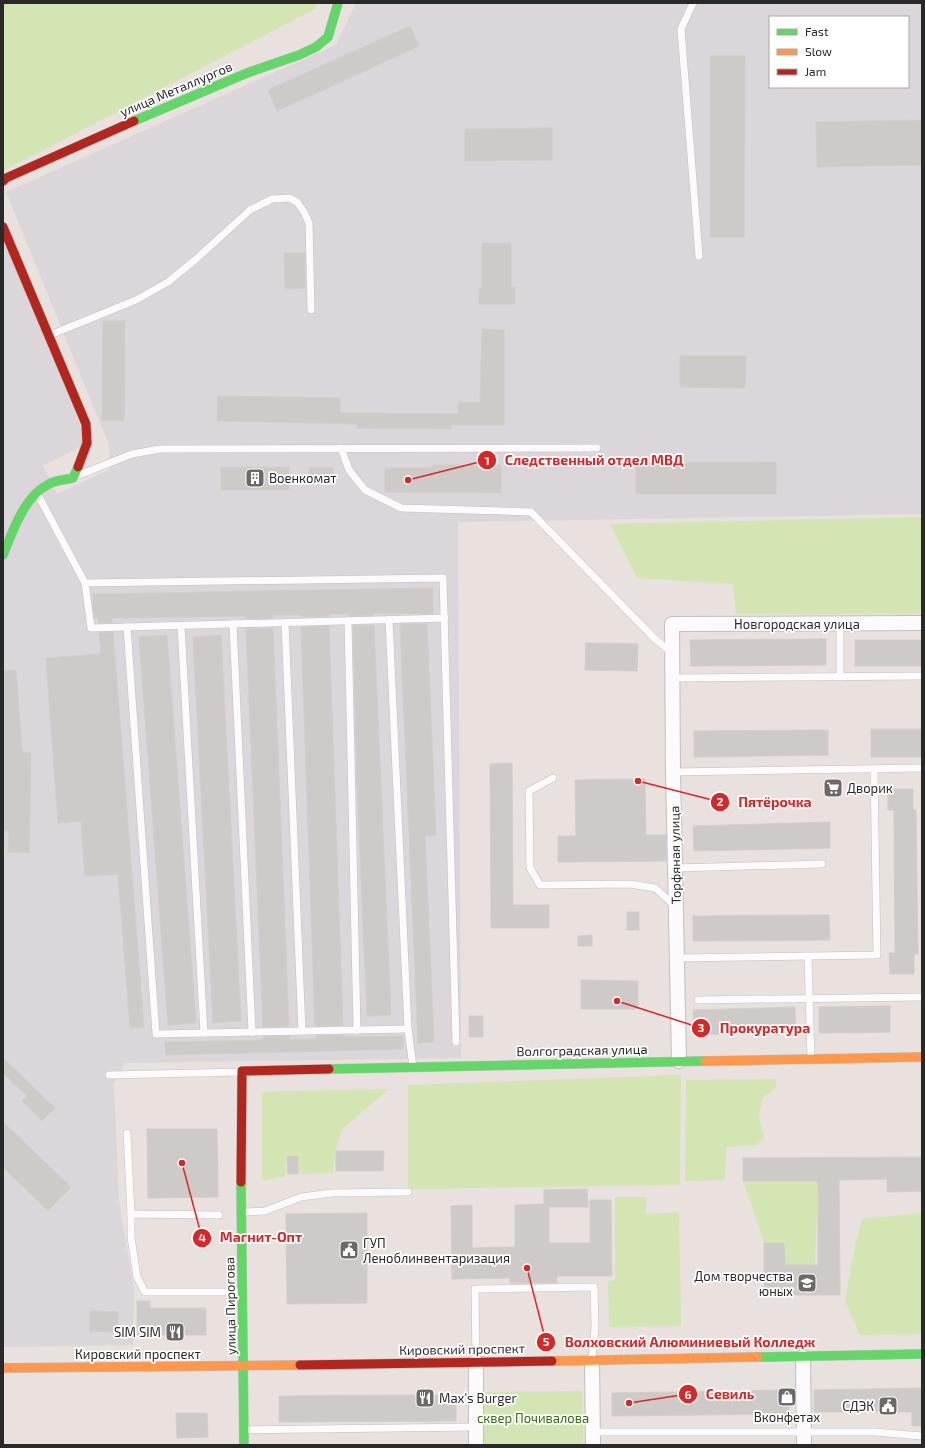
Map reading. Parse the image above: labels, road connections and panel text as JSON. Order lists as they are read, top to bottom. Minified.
{"streets":{"street":["улица Металлургов","Новгородская улица","Торфяная улица","Волгоградская улица","улица Пирогова","Кировский проспект"]},"crossings":[["Новгородская улица","Торфяная улица"],["Торфяная улица","Волгоградская улица"],["Волгоградская улица","улица Пирогова"],["улица Пирогова","Кировский проспект"]],"parks":["сквер Почивалова"],"places":{"building":["Военкомат"],"other":["Следственный отдел МВД","Пятёрочка","Прокуратура","Магнит-Опт","Волховский Алюминиевый Колледж","Севиль"],"supermarket":["Дворик"],"public building":["ГУП Леноблинвентаризация","СДЭК"],"school or university":["Дом творчества юных"],"restaurant":["SIM SIM","Max's Burger"],"shop":["Вконфетах"]},"legend":["Fast","Slow","Jam"]}
